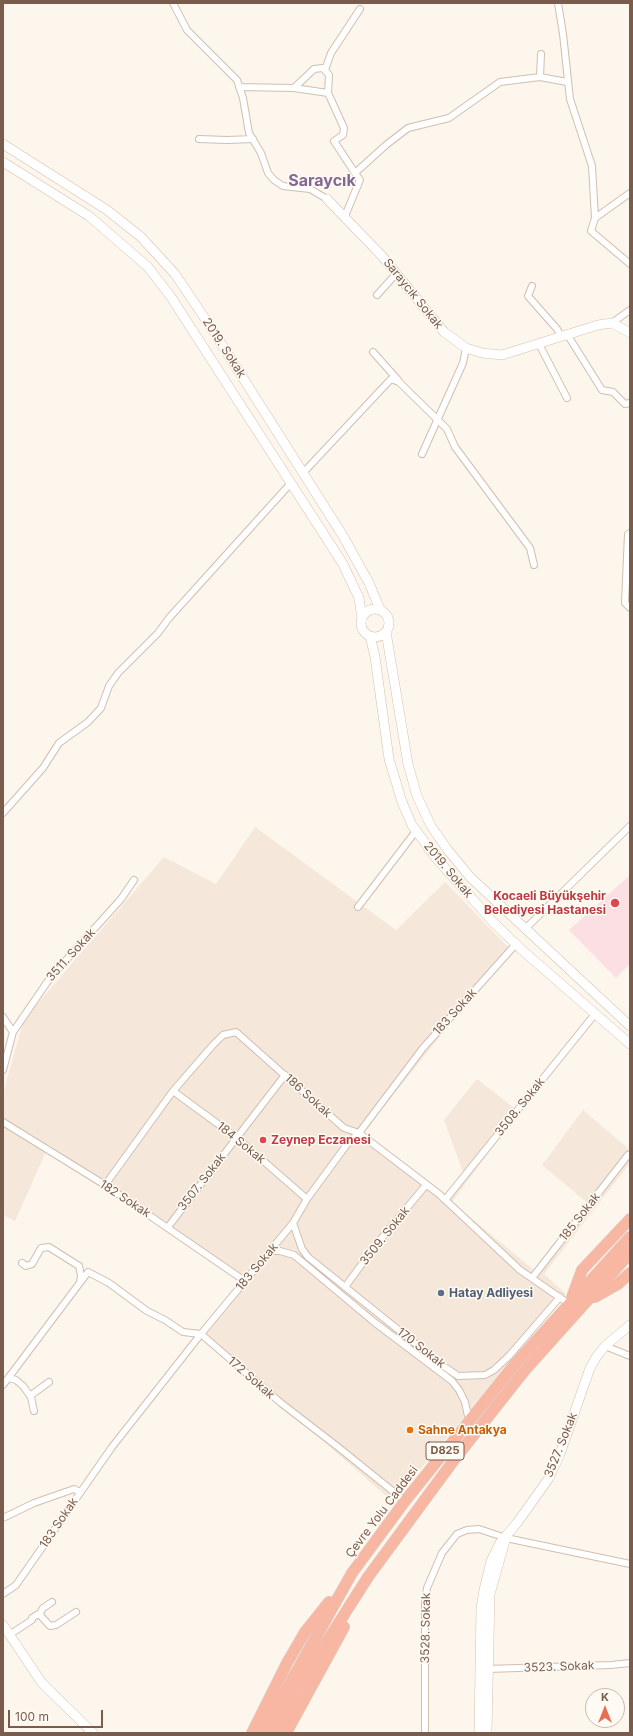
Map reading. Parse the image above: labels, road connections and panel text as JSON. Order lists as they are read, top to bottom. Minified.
{"streets":{"highway":["D825","Çevre Yolu Caddesi"],"street":["Saraycık Sokak","2019. Sokak","3511. Sokak","183 Sokak","186 Sokak","3508. Sokak","184 Sokak","3507. Sokak","182 Sokak","185 Sokak","3509. Sokak","170 Sokak","172 Sokak","3527. Sokak","3528. Sokak","3523. Sokak"]},"crossings":[["2019. Sokak","183 Sokak"],["2019. Sokak","3508. Sokak"],["183 Sokak","186 Sokak"],["183 Sokak","184 Sokak"],["183 Sokak","182 Sokak"],["183 Sokak","170 Sokak"],["183 Sokak","172 Sokak"],["186 Sokak","3508. Sokak"],["186 Sokak","184 Sokak"],["186 Sokak","3507. Sokak"],["186 Sokak","182 Sokak"],["186 Sokak","185 Sokak"],["186 Sokak","3509. Sokak"],["186 Sokak","170 Sokak"],["186 Sokak","Çevre Yolu Caddesi"],["184 Sokak","3507. Sokak"],["3507. Sokak","182 Sokak"],["3509. Sokak","170 Sokak"],["170 Sokak","Çevre Yolu Caddesi"],["172 Sokak","Çevre Yolu Caddesi"],["3527. Sokak","3528. Sokak"],["3527. Sokak","3523. Sokak"]],"districts":["Saraycık"],"places":["Kocaeli Büyükşehir Belediyesi Hastanesi","Zeynep Eczanesi","Hatay Adliyesi","Sahne Antakya"],"scale_bar":"100 m","north":"top"}
